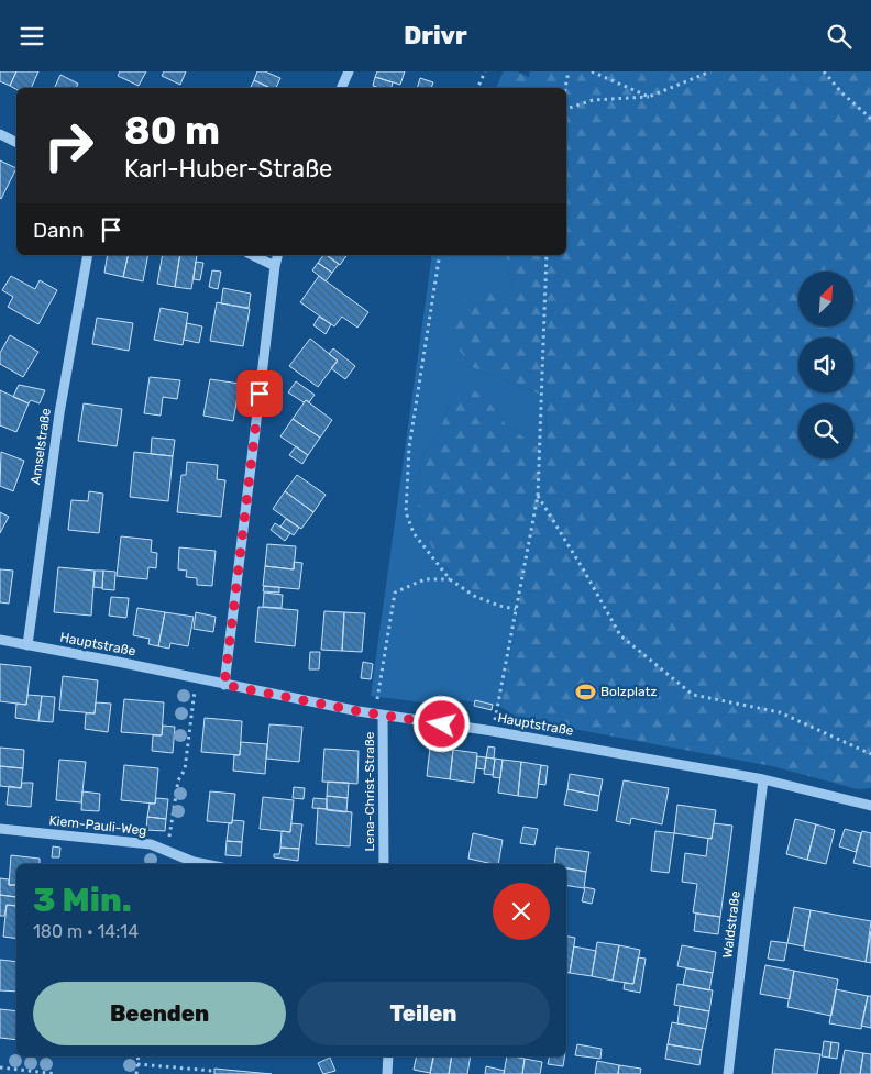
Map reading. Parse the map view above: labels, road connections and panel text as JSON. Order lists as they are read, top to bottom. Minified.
{"streets":{"street":["Amselstraße","Hauptstraße","Lena-Christ-Straße","Kiem-Pauli-Weg","Waldstraße"]},"crossings":[["Amselstraße","Hauptstraße"],["Hauptstraße","Lena-Christ-Straße"],["Hauptstraße","Waldstraße"]],"places":{"sports":["Bolzplatz"]},"north":"top right","page":{"header":"Drivr","turn":["80 m","Karl-Huber-Straße"],"then":"Dann","heading":["3 Min.","180 m · 14:14"],"buttons":["Beenden","Teilen"]}}
